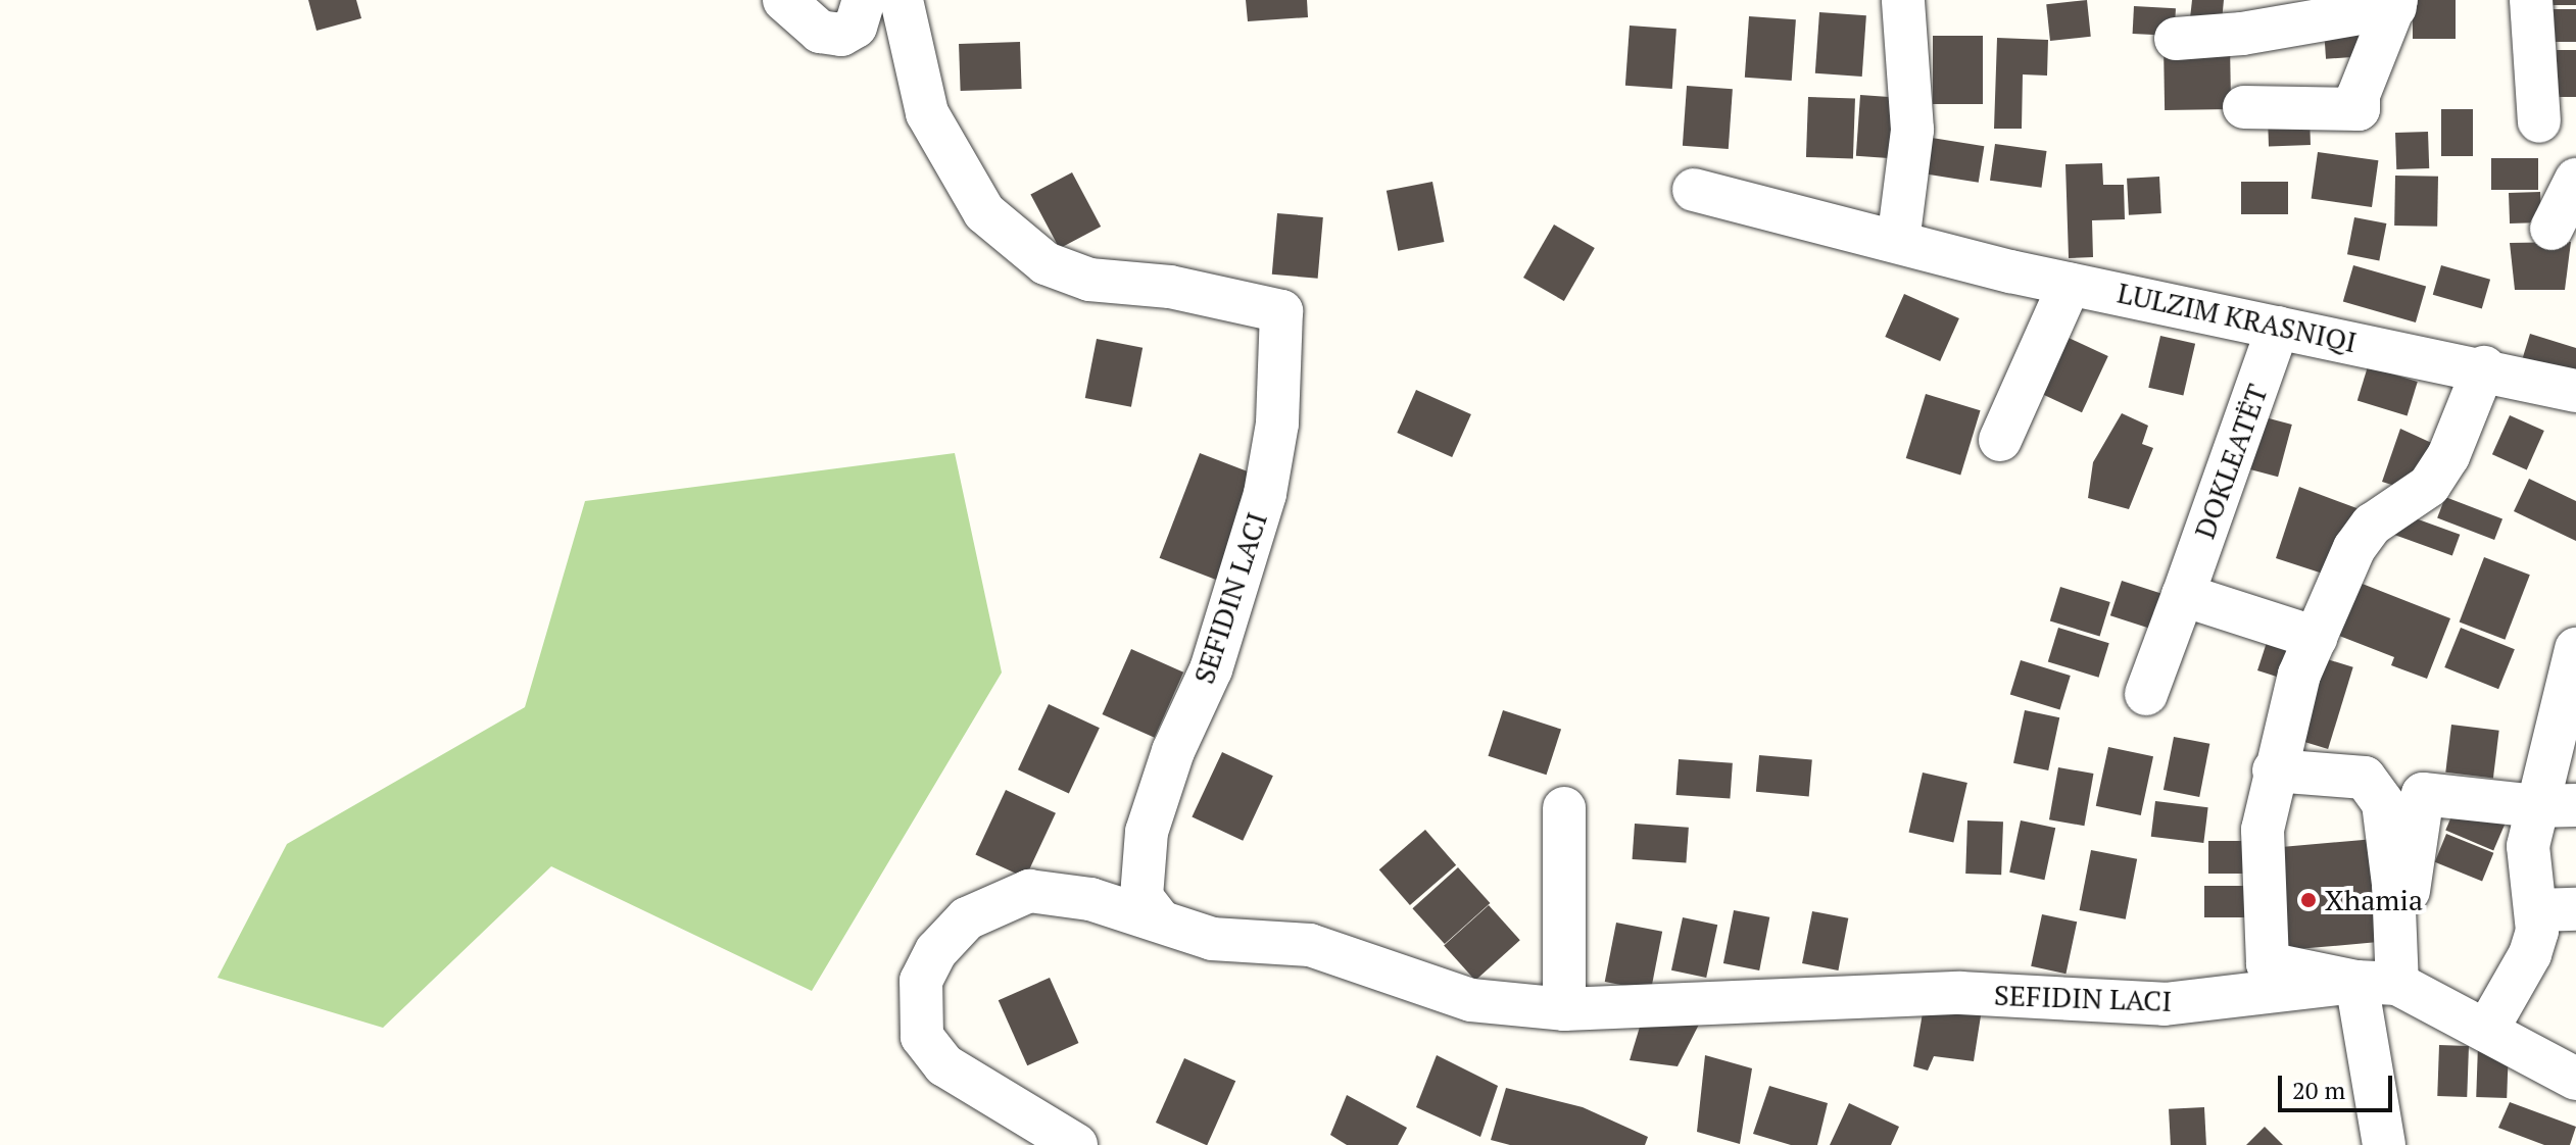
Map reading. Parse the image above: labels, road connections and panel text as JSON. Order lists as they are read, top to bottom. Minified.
{"streets":{"street":["LULZIM KRASNIQI","DOKLEATËT","SEFIDIN LACI"]},"crossings":[["LULZIM KRASNIQI","DOKLEATËT"]],"places":["Xhamia"],"scale_bar":"20 m"}
